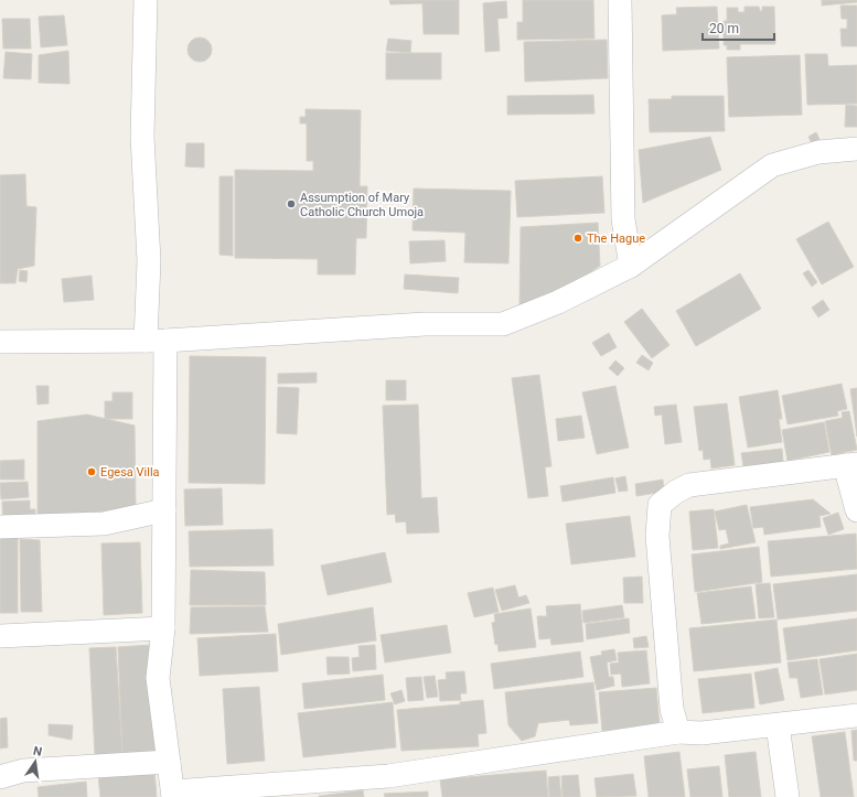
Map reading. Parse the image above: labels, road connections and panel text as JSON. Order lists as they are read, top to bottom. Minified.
{"places":["Assumption of Mary Catholic Church Umoja","The Hague","Egesa Villa"],"scale_bar":"20 m","north":"top"}
